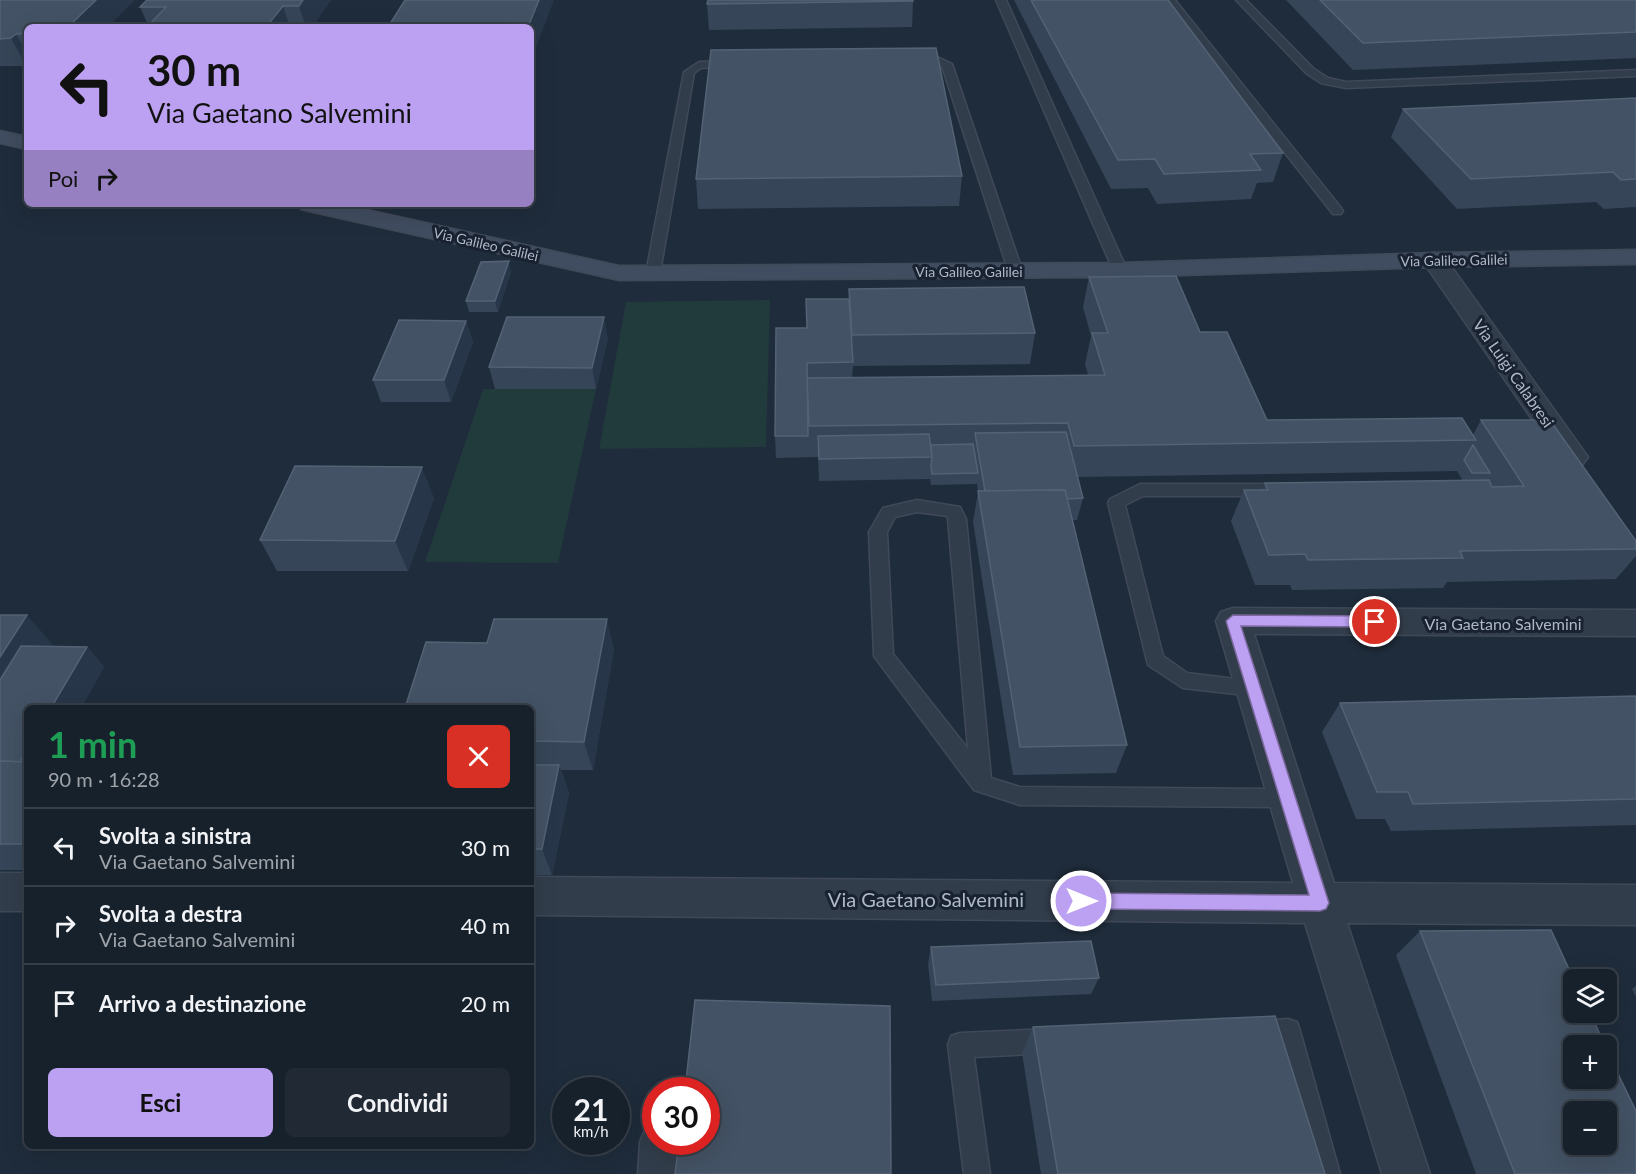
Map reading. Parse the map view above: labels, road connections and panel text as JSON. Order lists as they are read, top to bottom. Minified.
{"streets":{"street":["Via Galileo Galilei","Via Luigi Calabresi","Via Gaetano Salvemini"]},"crossings":[["Via Galileo Galilei","Via Luigi Calabresi"]],"page":{"turn":["30 m","Via Gaetano Salvemini"],"then":"Poi","heading":["1 min","90 m · 16:28"],"list":[{"name":"Svolta a sinistra","note":"Via Gaetano Salvemini","value":"30 m"},{"name":"Svolta a destra","note":"Via Gaetano Salvemini","value":"40 m"},{"name":"Arrivo a destinazione","value":"20 m"}],"map_buttons":["+","−"],"buttons":["Esci","Condividi"],"speed":"21 km/h","limit":"30"}}
